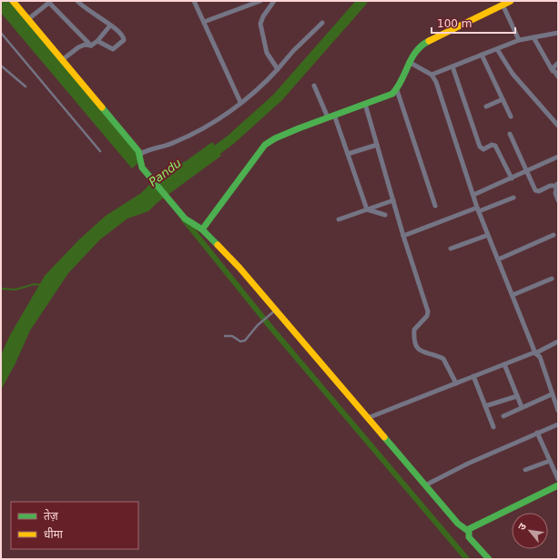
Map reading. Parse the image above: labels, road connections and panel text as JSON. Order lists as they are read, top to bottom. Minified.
{"water":["Pandu"],"legend":["तेज़","धीमा"],"scale_bar":"100 m","north":"top left"}
